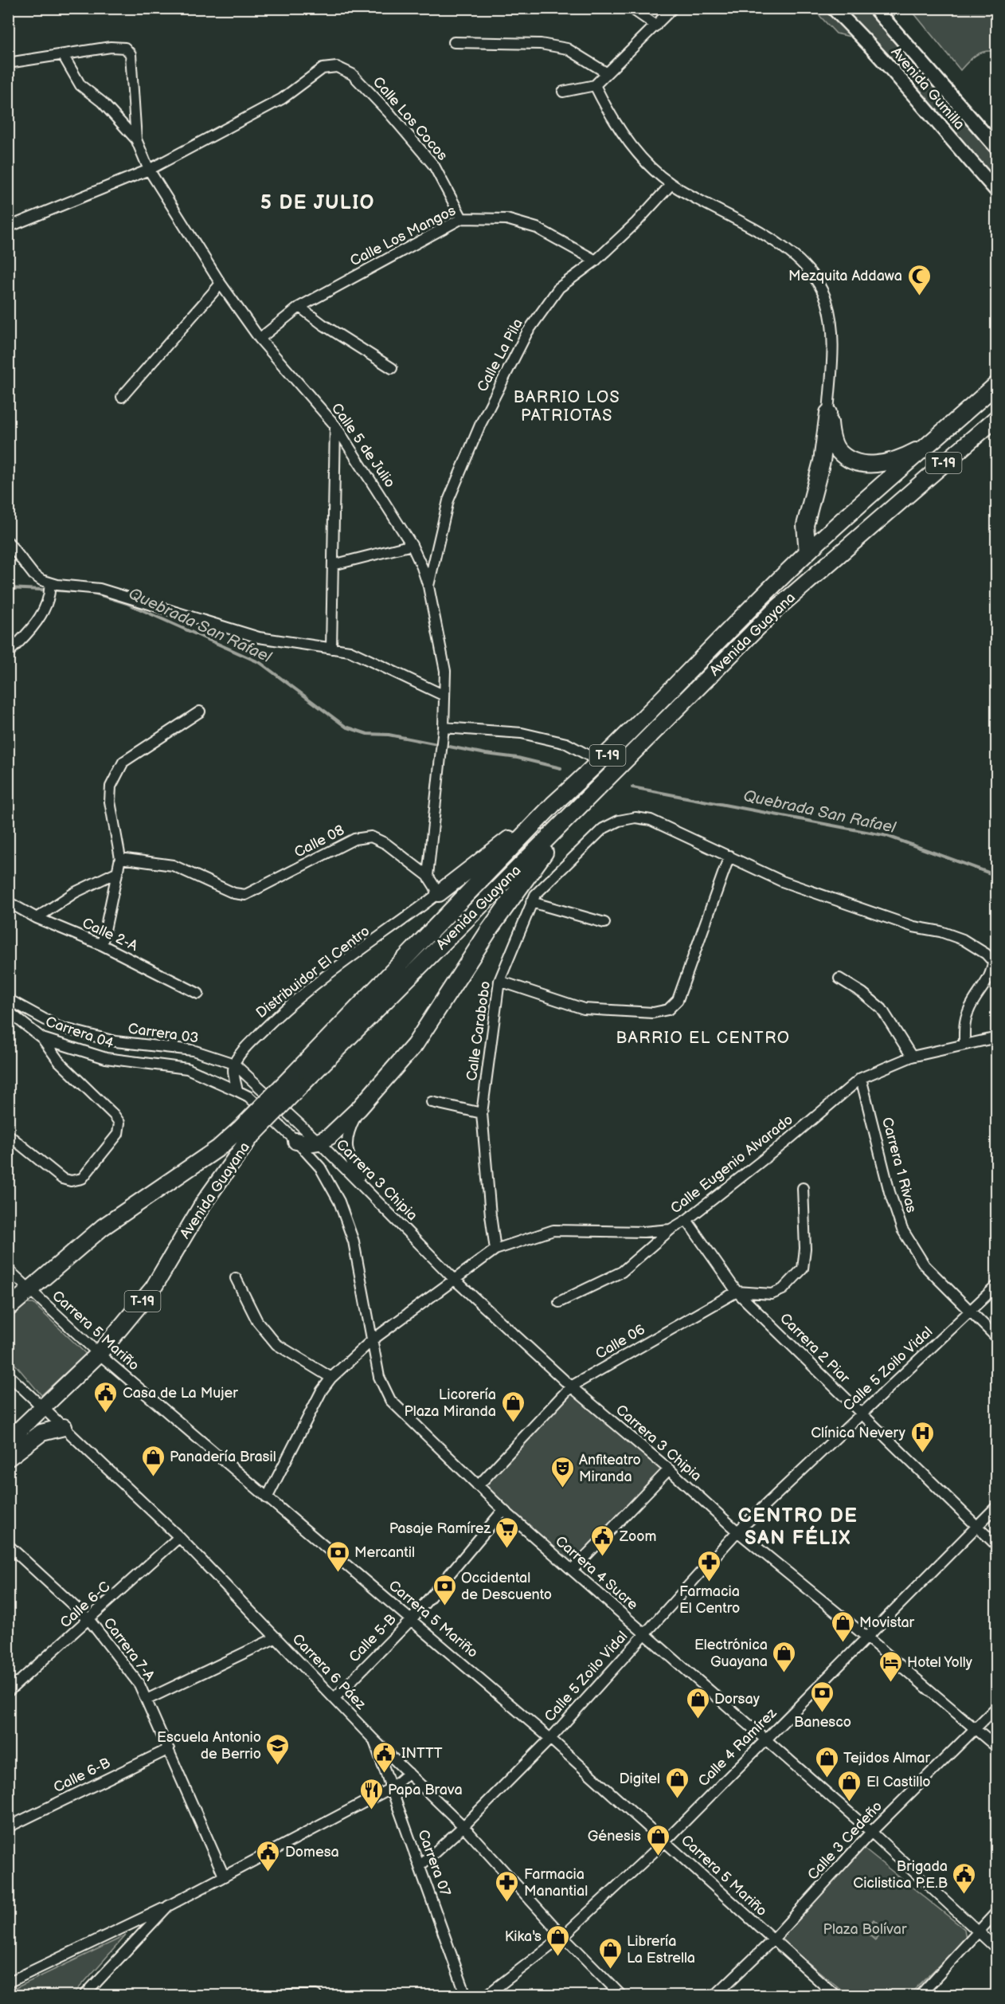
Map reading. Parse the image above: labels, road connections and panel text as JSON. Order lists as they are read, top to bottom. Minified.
{"streets":{"highway":["T-19","Avenida Guayana"],"main road":["Avenida Gumilla"],"street":["Calle Los Cocos","Calle Los Mangos","Calle La Pila","Calle 5 de Julio","Calle 08","Calle 2-A","Distribuidor El Centro","Calle Carabobo","Carrera 04","Carrera 03","Calle Eugenio Alvarado","Carrera 1 Rivas","Carrera 3 Chipia","Carrera 5 Mariño","Calle 06","Carrera 2 Piar","Calle 5 Zoilo Vidal","Carrera 4 Sucre","Calle 6-C","Calle 5-B","Carrera 7-A","Carrera 6 Páez","Calle 4 Ramírez","Calle 6-B","Calle 3 Cedeño","Carrera 07"]},"crossings":[["Calle Los Cocos","Calle Los Mangos"],["Calle Los Cocos","Calle 5 de Julio"],["Calle Los Mangos","Calle La Pila"],["Calle Los Mangos","Calle 5 de Julio"],["Calle La Pila","Calle 5 de Julio"],["Calle 5 de Julio","Calle 08"],["Avenida Guayana","Carrera 5 Mariño"],["Avenida Guayana","Carrera 6 Páez"],["Distribuidor El Centro","Carrera 03"],["Calle Carabobo","Calle Eugenio Alvarado"],["Carrera 04","Carrera 4 Sucre"],["Carrera 03","Carrera 3 Chipia"],["Calle Eugenio Alvarado","Carrera 1 Rivas"],["Calle Eugenio Alvarado","Carrera 3 Chipia"],["Calle Eugenio Alvarado","Carrera 5 Mariño"],["Calle Eugenio Alvarado","Carrera 2 Piar"],["Calle Eugenio Alvarado","Carrera 4 Sucre"],["Carrera 1 Rivas","Calle 5 Zoilo Vidal"],["Carrera 3 Chipia","Calle 06"],["Carrera 3 Chipia","Calle 5 Zoilo Vidal"],["Carrera 3 Chipia","Calle 4 Ramírez"],["Carrera 3 Chipia","Calle 3 Cedeño"],["Carrera 5 Mariño","Calle 5 Zoilo Vidal"],["Carrera 5 Mariño","Calle 5-B"],["Carrera 5 Mariño","Calle 4 Ramírez"],["Carrera 5 Mariño","Calle 3 Cedeño"],["Calle 06","Carrera 2 Piar"],["Calle 06","Carrera 4 Sucre"],["Carrera 2 Piar","Calle 5 Zoilo Vidal"],["Carrera 2 Piar","Calle 4 Ramírez"],["Calle 5 Zoilo Vidal","Carrera 4 Sucre"],["Calle 5 Zoilo Vidal","Carrera 6 Páez"],["Calle 5 Zoilo Vidal","Carrera 07"],["Carrera 4 Sucre","Calle 5-B"],["Carrera 4 Sucre","Calle 4 Ramírez"],["Carrera 4 Sucre","Calle 3 Cedeño"],["Calle 6-C","Carrera 7-A"],["Calle 6-C","Carrera 6 Páez"],["Calle 5-B","Carrera 6 Páez"],["Carrera 7-A","Calle 6-B"],["Carrera 6 Páez","Calle 4 Ramírez"],["Carrera 6 Páez","Carrera 07"]],"districts":["5 DE JULIO","BARRIO LOS PATRIOTAS","BARRIO EL CENTRO","CENTRO DE SAN FÉLIX"],"water":["Quebrada San Rafael"],"parks":["Plaza Bolívar"],"places":{"mosque":["Mezquita Addawa"],"public building":["Casa de La Mujer","Zoom","INTTT","Domesa","Brigada Ciclistica P.E.B"],"shop":["Licorería Plaza Miranda","Panadería Brasil","Movistar","Electrónica Guayana","Dorsay","Tejidos Almar","Digitel","El Castillo","Génesis","Kika's","Librería La Estrella"],"hospital":["Clínica Nevery"],"theatre":["Anfiteatro Miranda"],"supermarket":["Pasaje Ramírez"],"bank":["Mercantil","Occidental de Descuento","Banesco"],"pharmacy":["Farmacia El Centro","Farmacia Manantial"],"hotel":["Hotel Yolly"],"school or university":["Escuela Antonio de Berrio"],"restaurant":["Papa Brava"]}}
